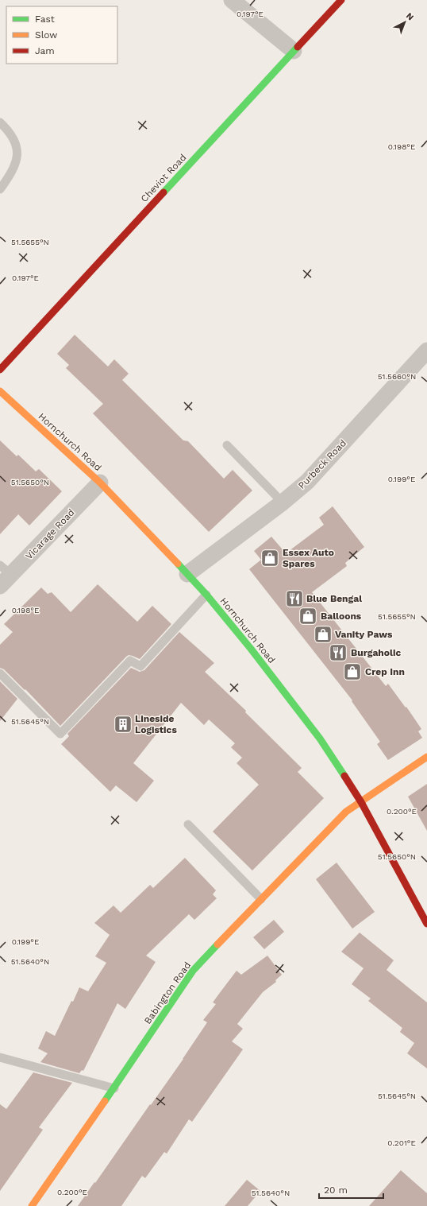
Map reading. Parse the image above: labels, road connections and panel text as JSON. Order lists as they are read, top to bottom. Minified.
{"streets":{"street":["Cheviot Road","Hornchurch Road","Purbeck Road","Vicarage Road","Babington Road"]},"crossings":[["Hornchurch Road","Purbeck Road"],["Hornchurch Road","Vicarage Road"],["Hornchurch Road","Babington Road"]],"places":{"shop":["Essex Auto Spares","Balloons","Vanity Paws","Crep Inn"],"restaurant":["Blue Bengal","Burgaholic"],"building":["Lineside Logistics"]},"legend":["Fast","Slow","Jam"],"scale_bar":"20 m","north":"top right","coordinates":["0.197°E","0.198°E","51.5655°N","51.5660°N","0.199°E","51.5650°N","51.5645°N","0.200°E","51.5640°N","0.201°E"]}
